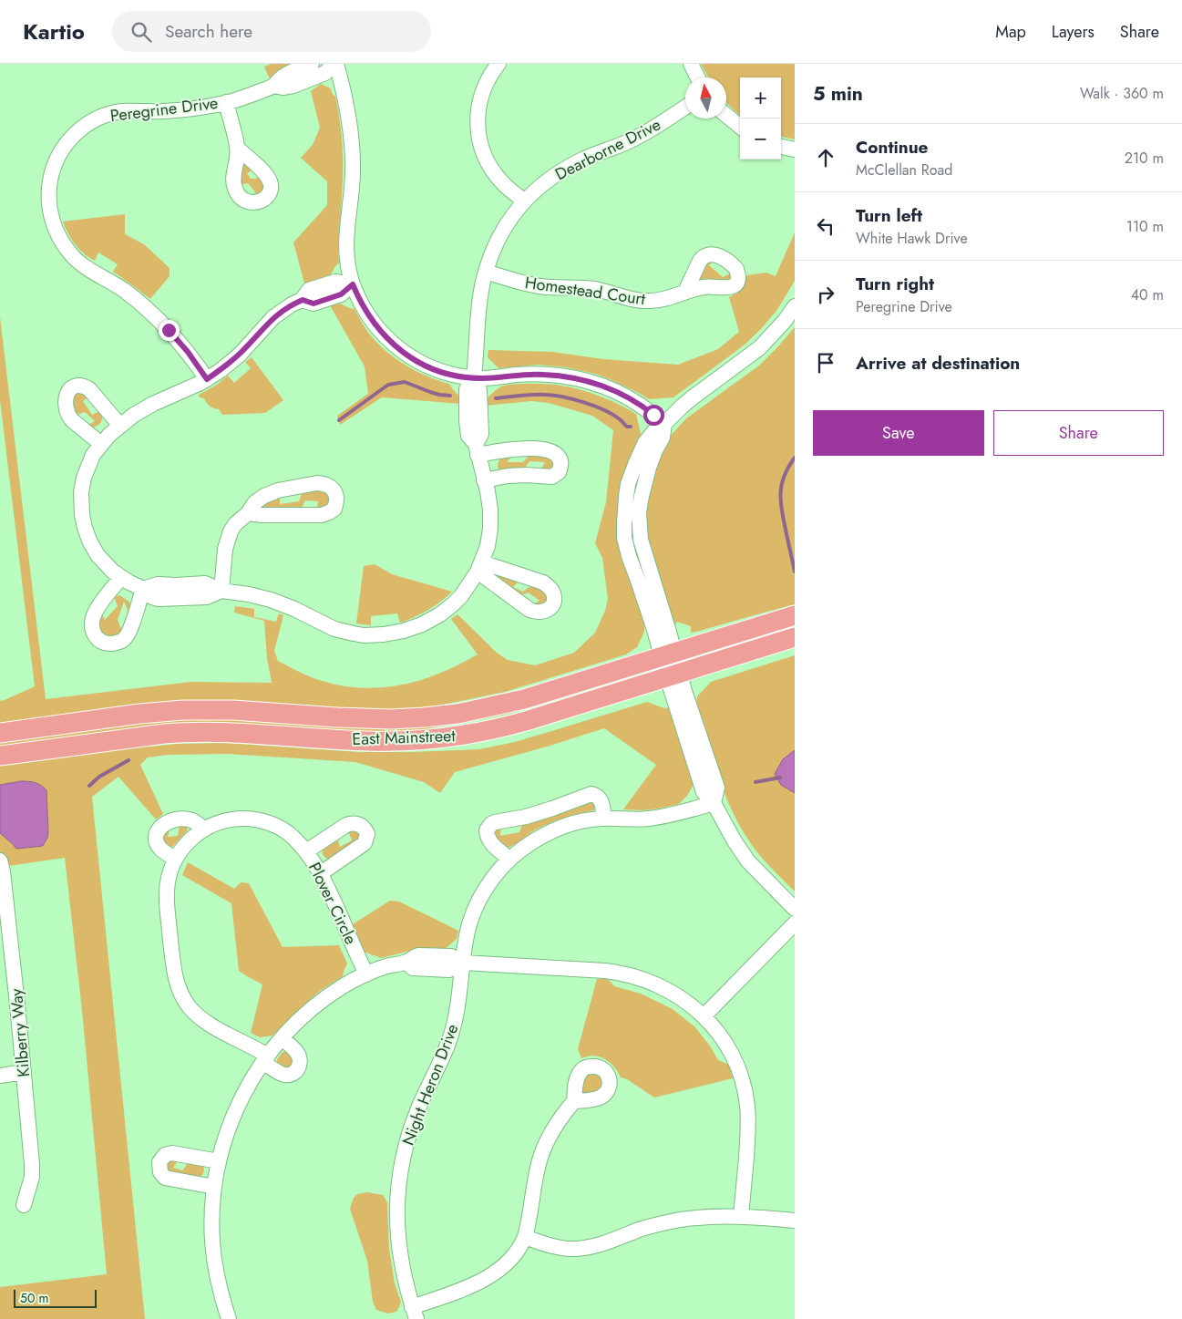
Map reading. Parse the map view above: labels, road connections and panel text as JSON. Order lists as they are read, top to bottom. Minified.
{"streets":{"main road":["East Mainstreet"],"street":["Peregrine Drive","Dearborne Drive","Homestead Court","Plover Circle","Kilberry Way","Night Heron Drive"]},"crossings":[["Dearborne Drive","Homestead Court"]],"scale_bar":"50 m","north":"top","page":{"header":"Kartio","search":"Search here","nav":["Map","Layers","Share"],"heading":["5 min","Walk · 360 m"],"map_buttons":["+","−"],"list":[["Continue","McClellan Road","210 m"],["Turn left","White Hawk Drive","110 m"],["Turn right","Peregrine Drive","40 m"],"Arrive at destination"],"buttons":["Save","Share"],"scale":"50 m"}}
